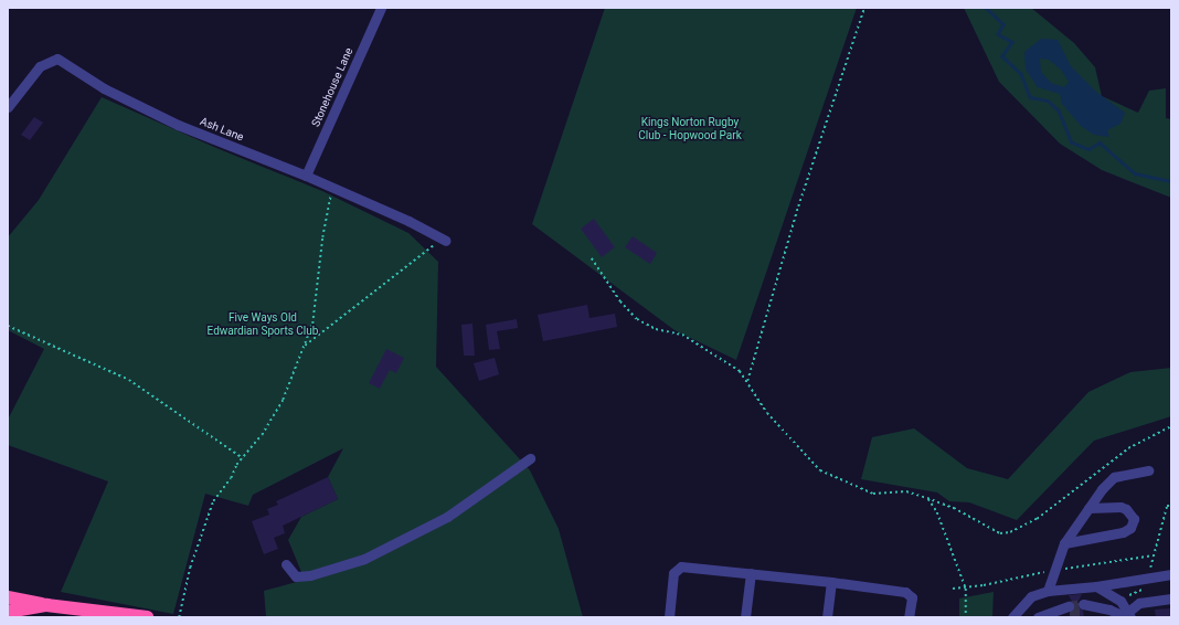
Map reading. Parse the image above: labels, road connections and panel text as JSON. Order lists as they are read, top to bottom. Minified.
{"streets":{"street":["Stonehouse Lane","Ash Lane"]},"crossings":[["Stonehouse Lane","Ash Lane"]],"parks":["Kings Norton Rugby Club - Hopwood Park","Five Ways Old Edwardian Sports Club"]}
